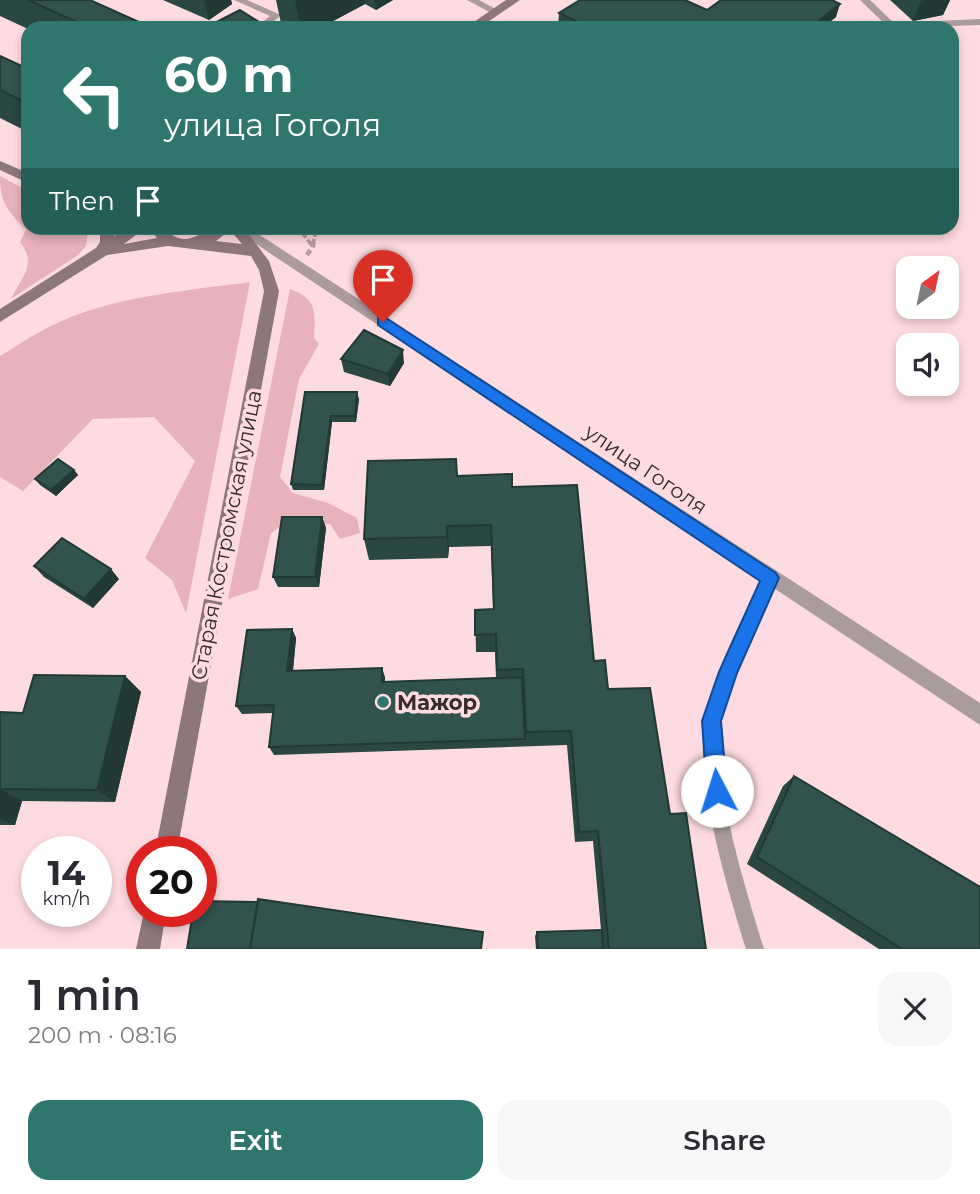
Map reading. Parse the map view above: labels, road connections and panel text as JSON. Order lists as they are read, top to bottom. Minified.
{"streets":{"street":["улица Гоголя","Старая Костромская улица"]},"crossings":[["улица Гоголя","Старая Костромская улица"]],"places":["Мажор"],"north":"top right","page":{"turn":["60 m","улица Гоголя"],"then":"Then","speed":"14 km/h","limit":"20","heading":["1 min","200 m · 08:16"],"buttons":["Exit","Share"]}}
